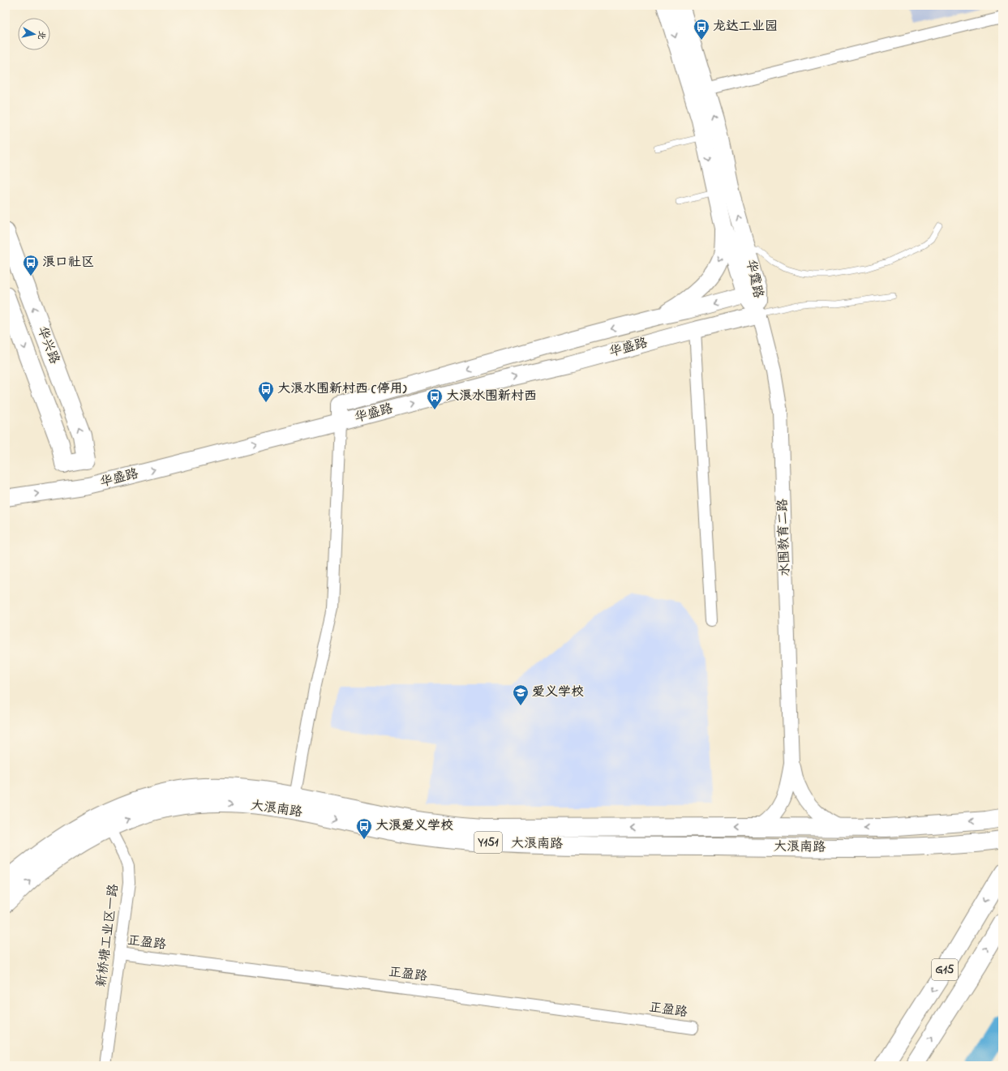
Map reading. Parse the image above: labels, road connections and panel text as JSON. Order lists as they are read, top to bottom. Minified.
{"streets":{"main road":["华霆路","华兴路","华盛路","大浪南路","Y151","G15"],"street":["水围教育二路","新桥塘工业区一路","正盈路"]},"crossings":[["华霆路","华盛路"],["华霆路","水围教育二路"],["华盛路","水围教育二路"],["大浪南路","新桥塘工业区一路"],["新桥塘工业区一路","正盈路"]],"places":{"bus stop":["龙达工业园","浪口社区","大浪水围新村西 (停用)","大浪水围新村西","大浪爱义学校"],"school or university":["爱义学校"]},"north":"right"}
